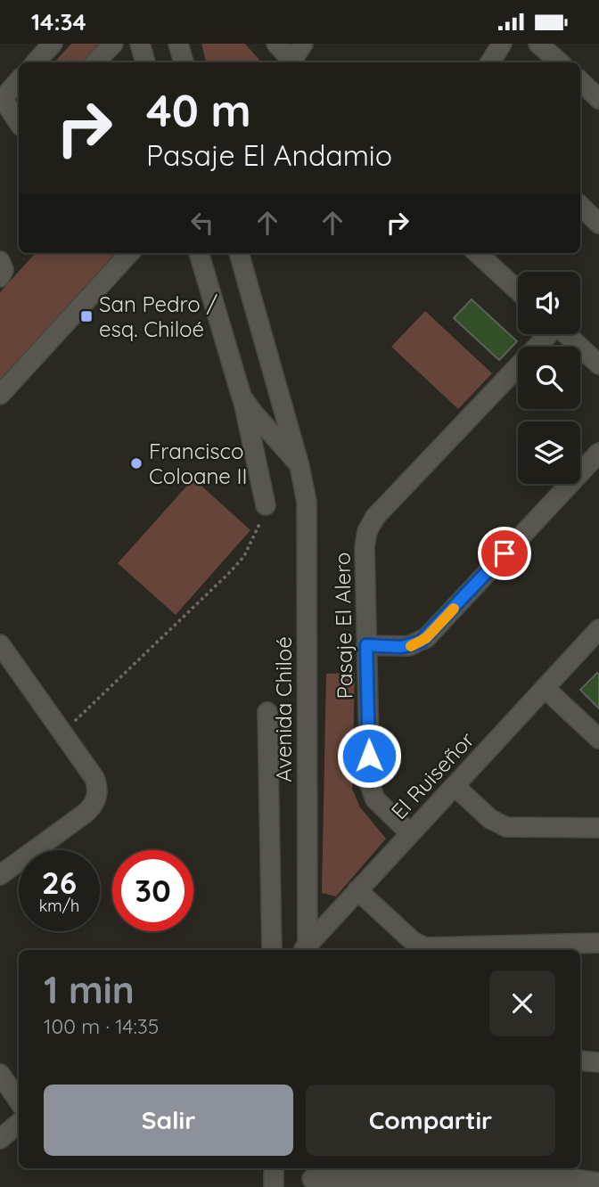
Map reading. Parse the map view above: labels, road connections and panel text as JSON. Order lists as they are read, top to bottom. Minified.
{"streets":{"street":["Pasaje El Alero","Avenida Chiloé","El Ruiseñor"]},"crossings":[["Pasaje El Alero","El Ruiseñor"],["Avenida Chiloé","El Ruiseñor"]],"places":{"transit":["San Pedro / esq. Chiloé"],"other":["Francisco Coloane II"]},"page":{"status":"14:34","turn":["40 m","Pasaje El Andamio"],"speed":"26 km/h","limit":"30","heading":["1 min","100 m · 14:35"],"buttons":["Salir","Compartir"]}}
